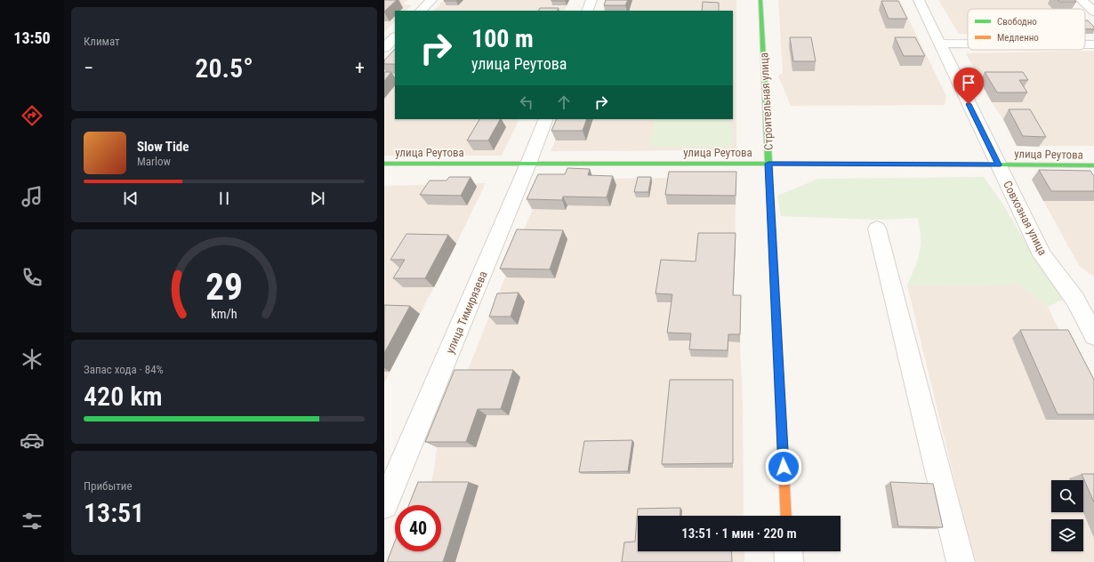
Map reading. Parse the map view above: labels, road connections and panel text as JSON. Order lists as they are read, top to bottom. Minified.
{"streets":{"street":["Строительная улица","улица Реутова","Совхозная улица","улица Тимирязева"]},"crossings":[["Строительная улица","улица Реутова"],["улица Реутова","Совхозная улица"],["улица Реутова","улица Тимирязева"]],"legend":["Свободно","Медленно"],"page":{"tabs":"13:50","tile":["Климат",["Запас хода · 84%","420 km"],["Прибытие","13:51"]],"turn":["100 m","улица Реутова"],"heat":["−","20.5°","+"],"song":["Slow Tide","Marlow"],"limit":"40","trip":"13:51 · 1 мин · 220 m","gauge":["29","km/h"]}}
